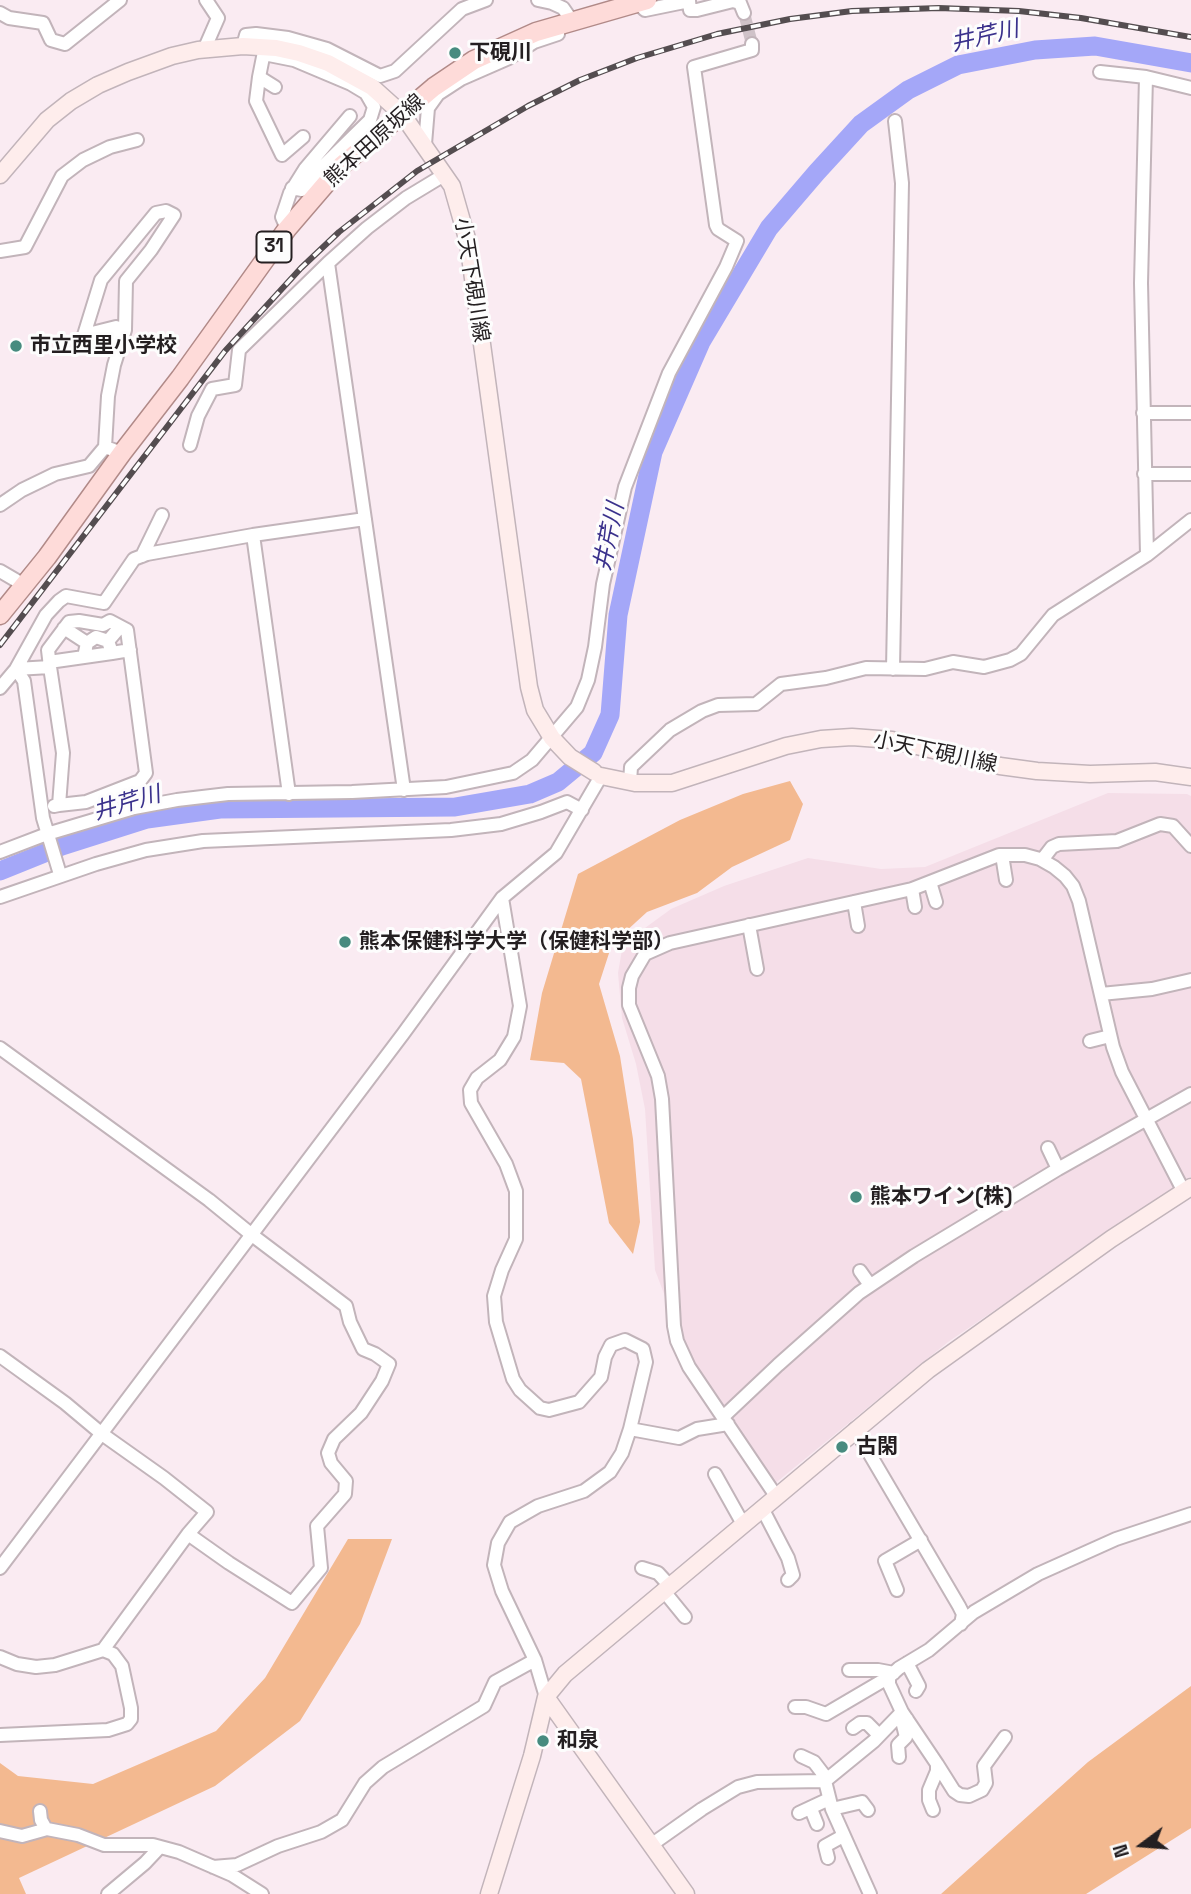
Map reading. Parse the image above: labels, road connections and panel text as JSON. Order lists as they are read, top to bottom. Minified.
{"streets":{"main road":["熊本田原坂線","31","小天下硯川線"]},"crossings":[["熊本田原坂線","小天下硯川線"]],"water":["井芹川"],"places":["下硯川","市立西里小学校","熊本保健科学大学（保健科学部）","熊本ワイン(株)","古閑","和泉"],"north":"left"}
